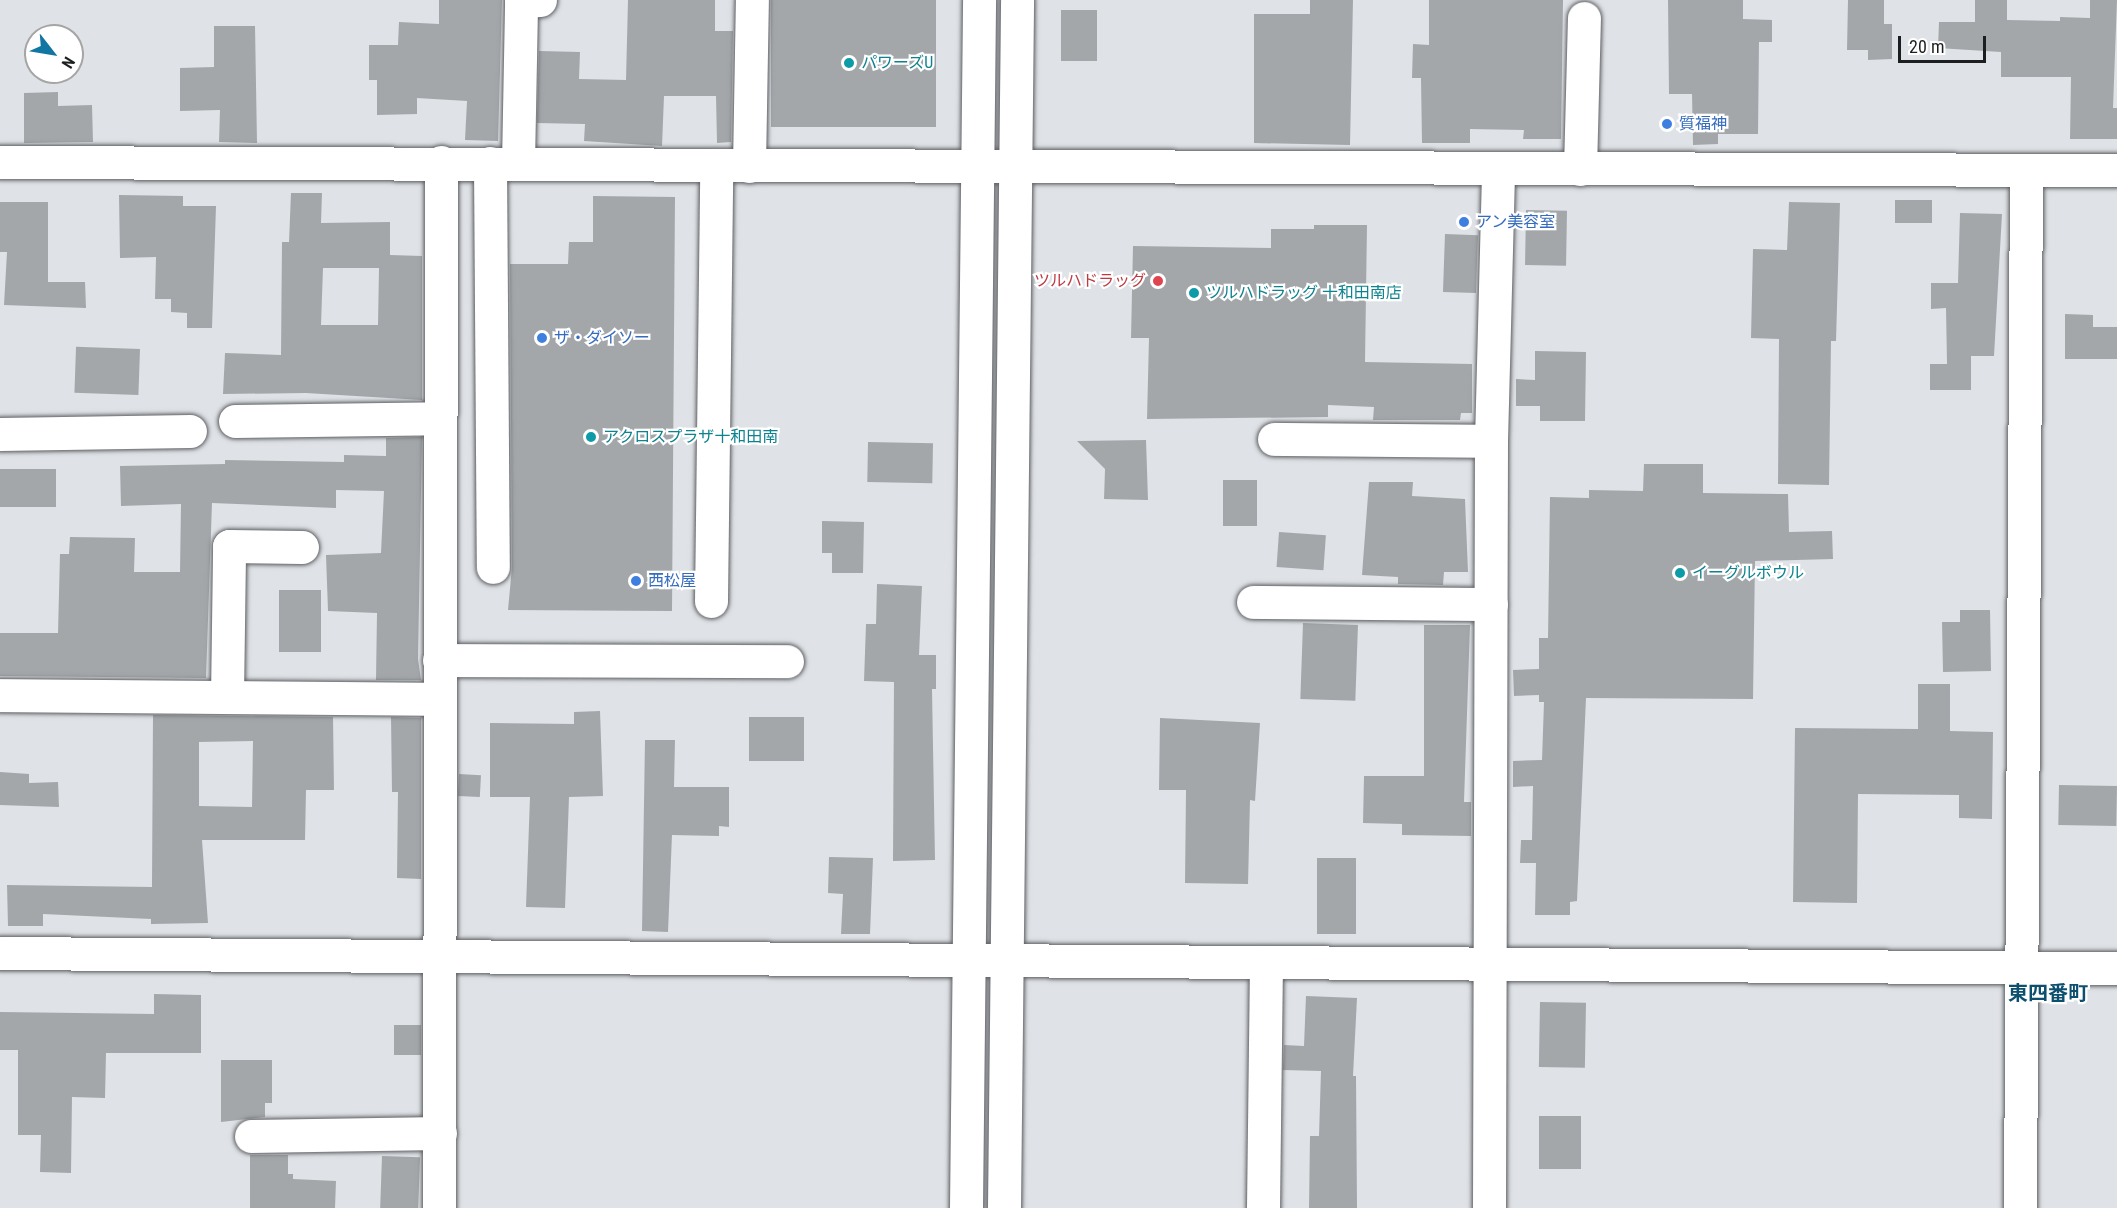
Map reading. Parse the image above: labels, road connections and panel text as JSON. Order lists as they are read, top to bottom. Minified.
{"districts":["東四番町"],"places":["パワーズU","質福神","アン美容室","ツルハドラッグ","ツルハドラッグ 十和田南店","ザ・ダイソー","アクロスプラザ十和田南","イーグルボウル","西松屋"],"scale_bar":"20 m","north":"bottom right"}
